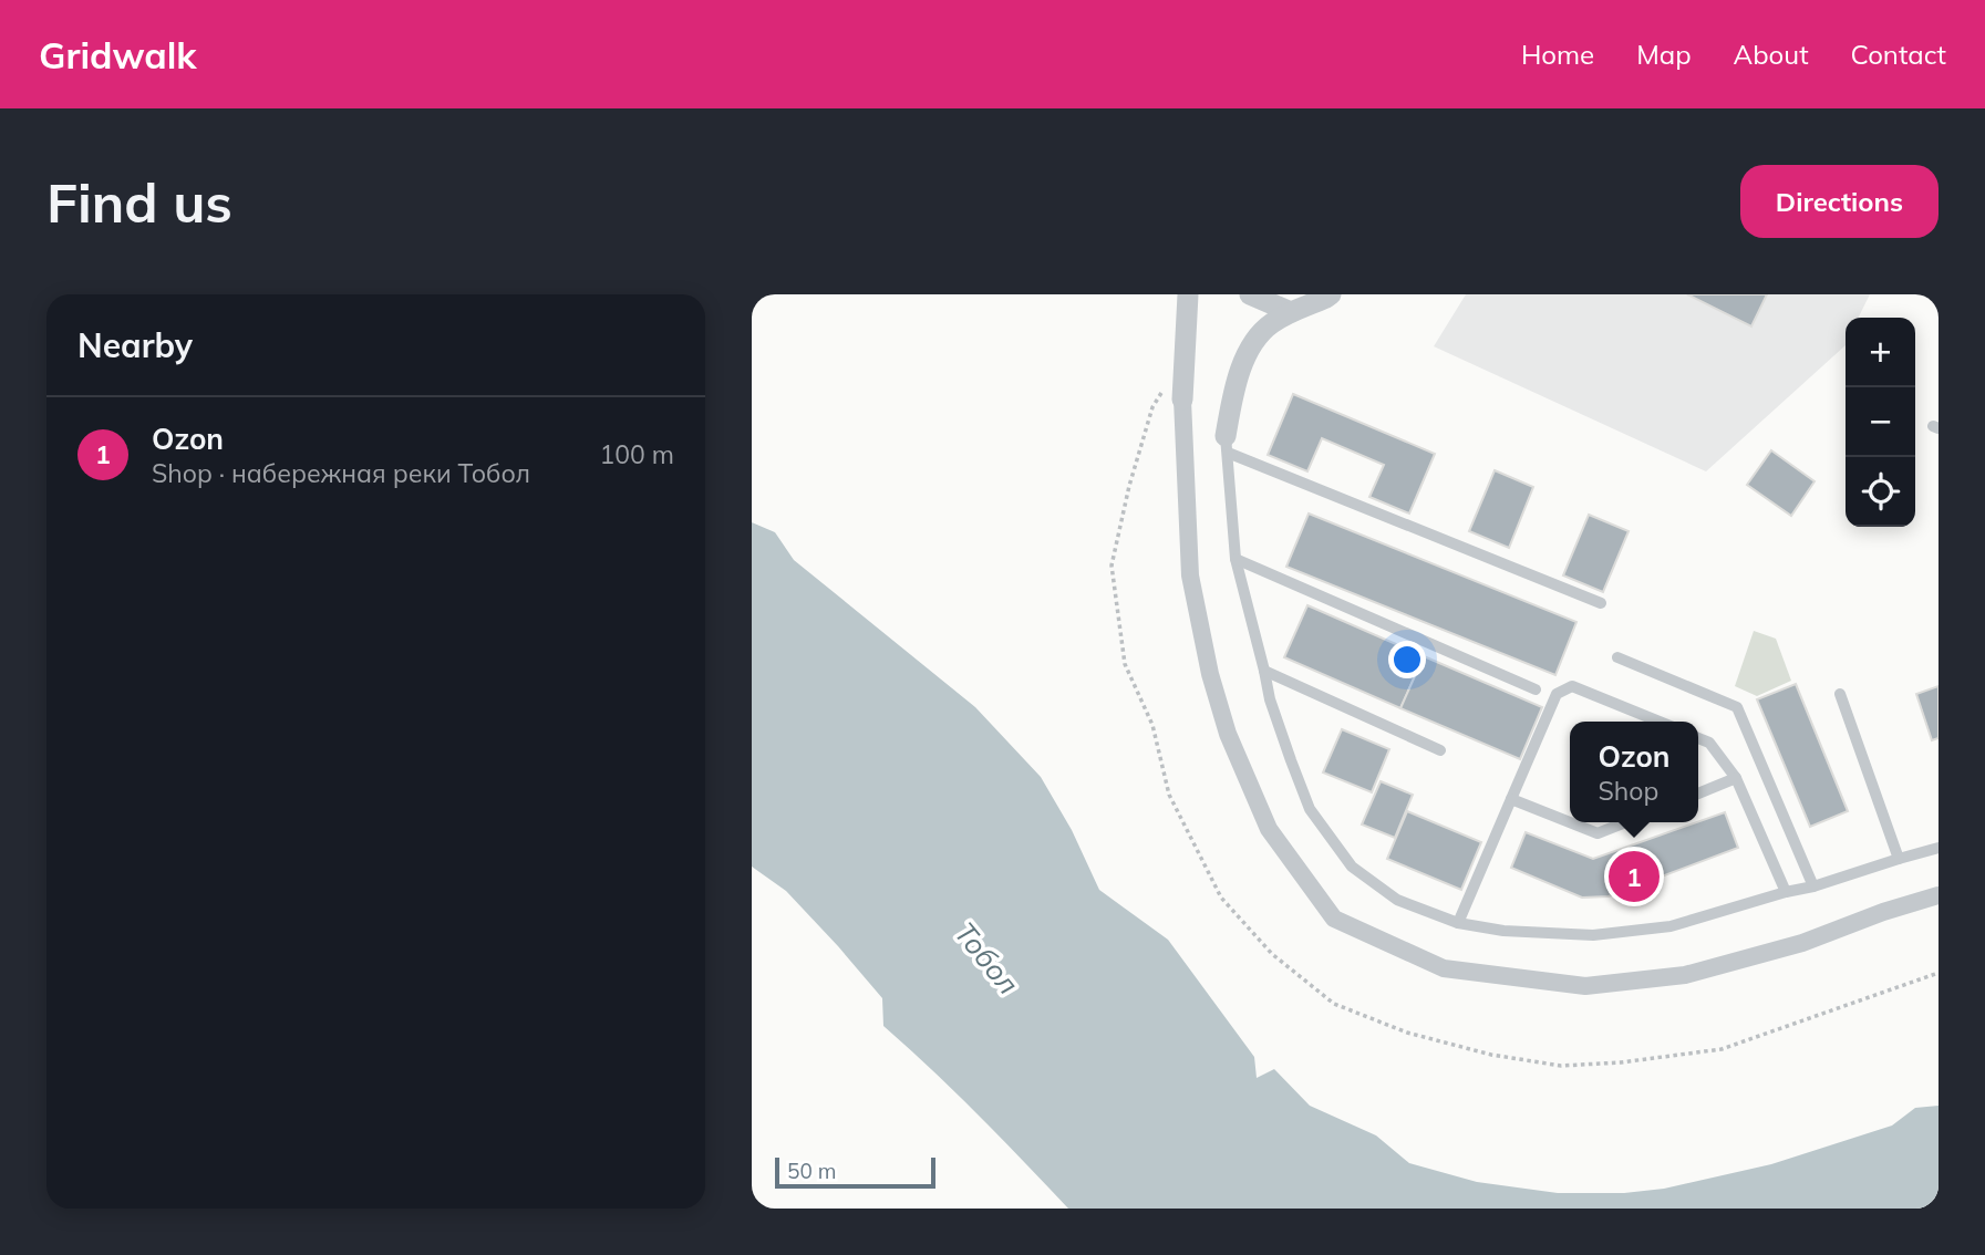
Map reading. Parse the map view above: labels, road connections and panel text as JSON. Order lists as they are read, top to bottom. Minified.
{"water":["Тобол"],"scale_bar":"50 m","page":{"header":"Gridwalk","nav":["Home","Map","About","Contact"],"buttons":"Directions","title":"Find us","heading":"Nearby","map_buttons":["+","−"],"list":[{"mark":"1","name":"Ozon","note":"Shop · набережная реки Тобол","value":"100 m"}],"popup":["Ozon","Shop"],"pins":"1","scale":"50 m"}}
